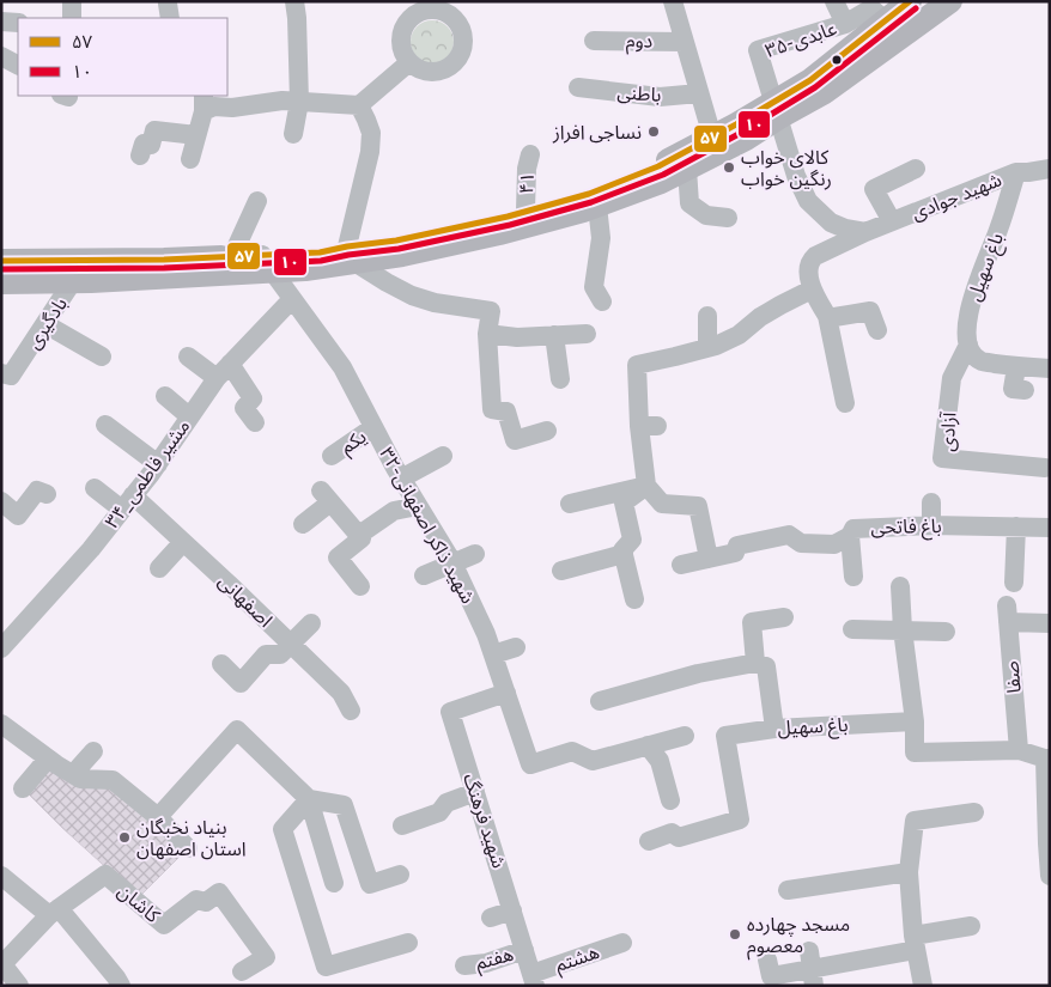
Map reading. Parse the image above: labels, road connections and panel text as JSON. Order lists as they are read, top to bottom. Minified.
{"streets":{"street":["۳۵-عابدی","دوم","باطنی","۴۱","شهید جوادی","باغ سهیل","بادگیری","آزادی","یکم","۳۴_مشیر فاطمی","۳۲-شهید ذاکر اصفهانی","باغ فاتحی","اصفهانی","صفا","شهید فرهنگ","کاشان","هفتم","هشتم"]},"crossings":[["شهید جوادی","باغ سهیل"],["باغ سهیل","آزادی"],["یکم","۳۲-شهید ذاکر اصفهانی"],["۳۴_مشیر فاطمی","۳۲-شهید ذاکر اصفهانی"],["۳۴_مشیر فاطمی","اصفهانی"],["۳۲-شهید ذاکر اصفهانی","شهید فرهنگ"],["شهید فرهنگ","هفتم"],["شهید فرهنگ","هشتم"]],"places":["نساجی افراز","کالای خواب رنگین خواب","بنیاد نخبگان استان اصفهان","مسجد چهارده معصوم"],"lines":["transit line ۵۷","transit line ۱۰"],"legend":["۵۷","۱۰"]}
